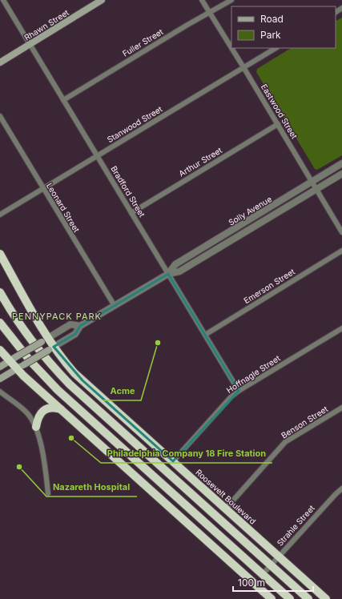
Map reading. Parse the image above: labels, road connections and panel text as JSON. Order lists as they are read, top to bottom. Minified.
{"streets":{"highway":["Roosevelt Boulevard"],"main road":["Rhawn Street"],"street":["Fuller Street","Eastwood Street","Stanwood Street","Arthur Street","Bradford Street","Leonard Street","Solly Avenue","Emerson Street","Hoffnagle Street","Benson Street","Strahle Street"]},"crossings":[["Rhawn Street","Bradford Street"],["Fuller Street","Eastwood Street"],["Fuller Street","Bradford Street"],["Eastwood Street","Stanwood Street"],["Eastwood Street","Arthur Street"],["Eastwood Street","Solly Avenue"],["Stanwood Street","Bradford Street"],["Stanwood Street","Leonard Street"],["Arthur Street","Bradford Street"],["Bradford Street","Solly Avenue"],["Bradford Street","Emerson Street"],["Bradford Street","Hoffnagle Street"],["Leonard Street","Solly Avenue"],["Solly Avenue","Roosevelt Boulevard"],["Hoffnagle Street","Roosevelt Boulevard"],["Benson Street","Roosevelt Boulevard"],["Roosevelt Boulevard","Strahle Street"]],"districts":["PENNYPACK PARK"],"places":["Acme","Philadelphia Company 18 Fire Station","Nazareth Hospital"],"legend":["Road","Park"],"scale_bar":"100 m"}
